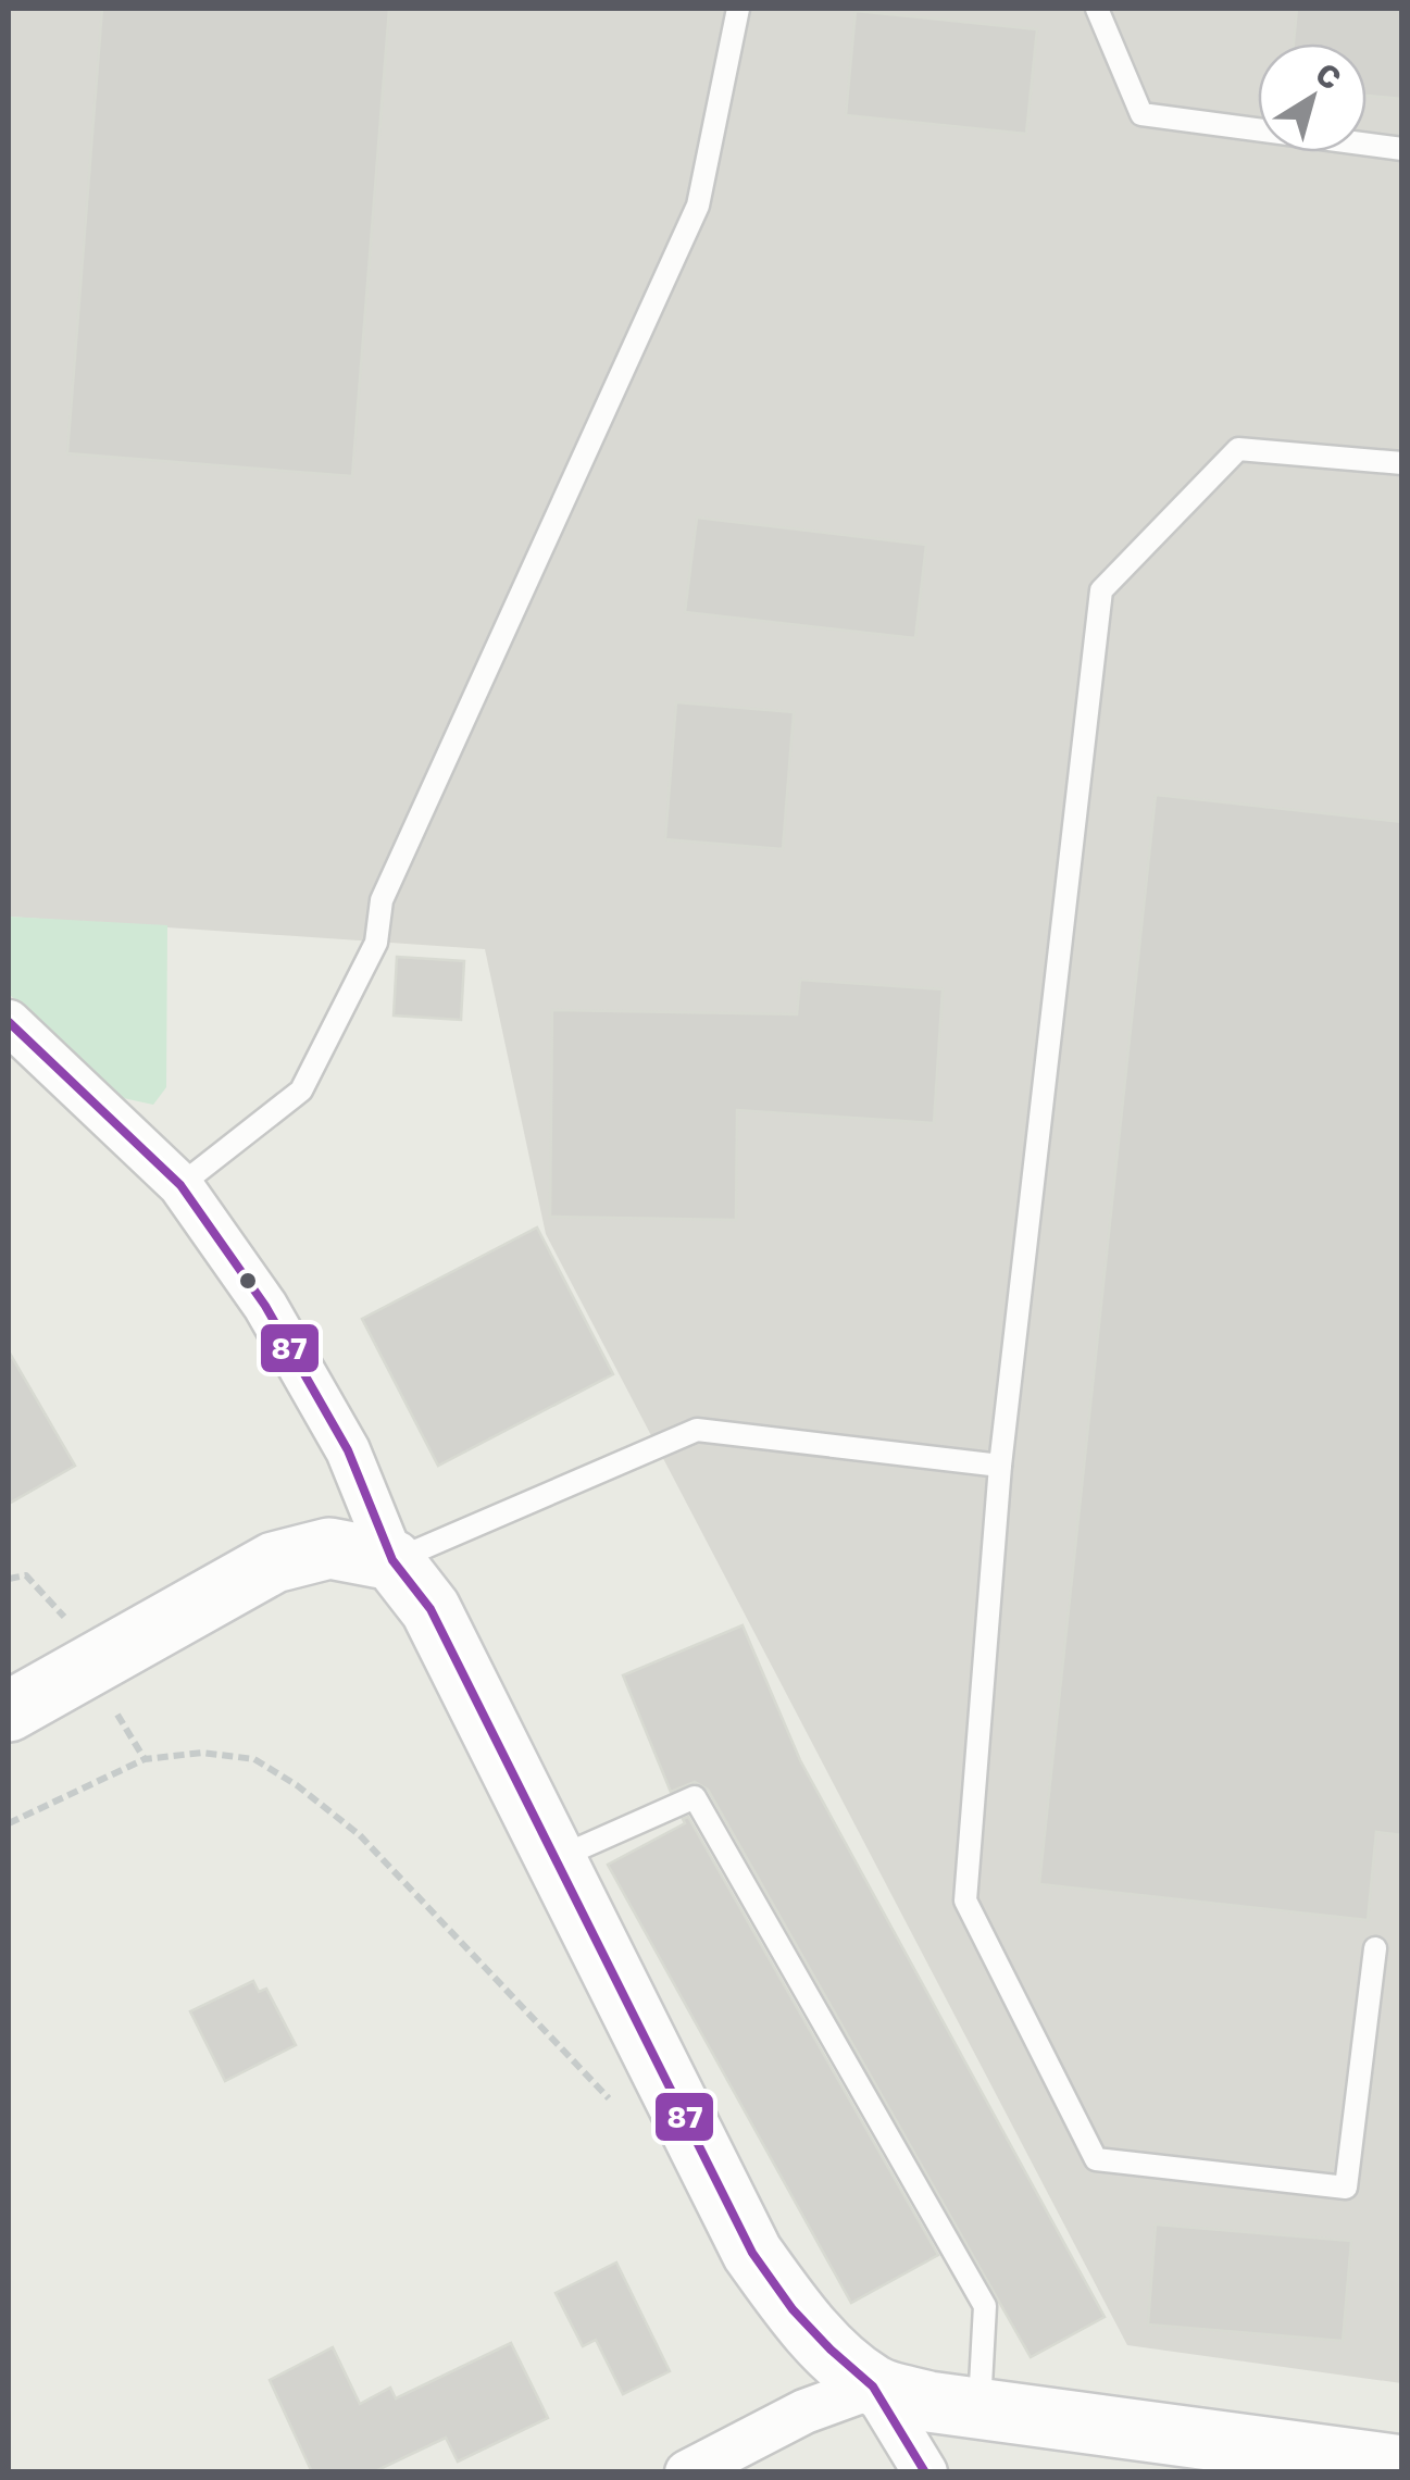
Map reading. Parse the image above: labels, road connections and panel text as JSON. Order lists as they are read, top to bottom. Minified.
{"lines":["transit line 87"],"north":"top right"}
